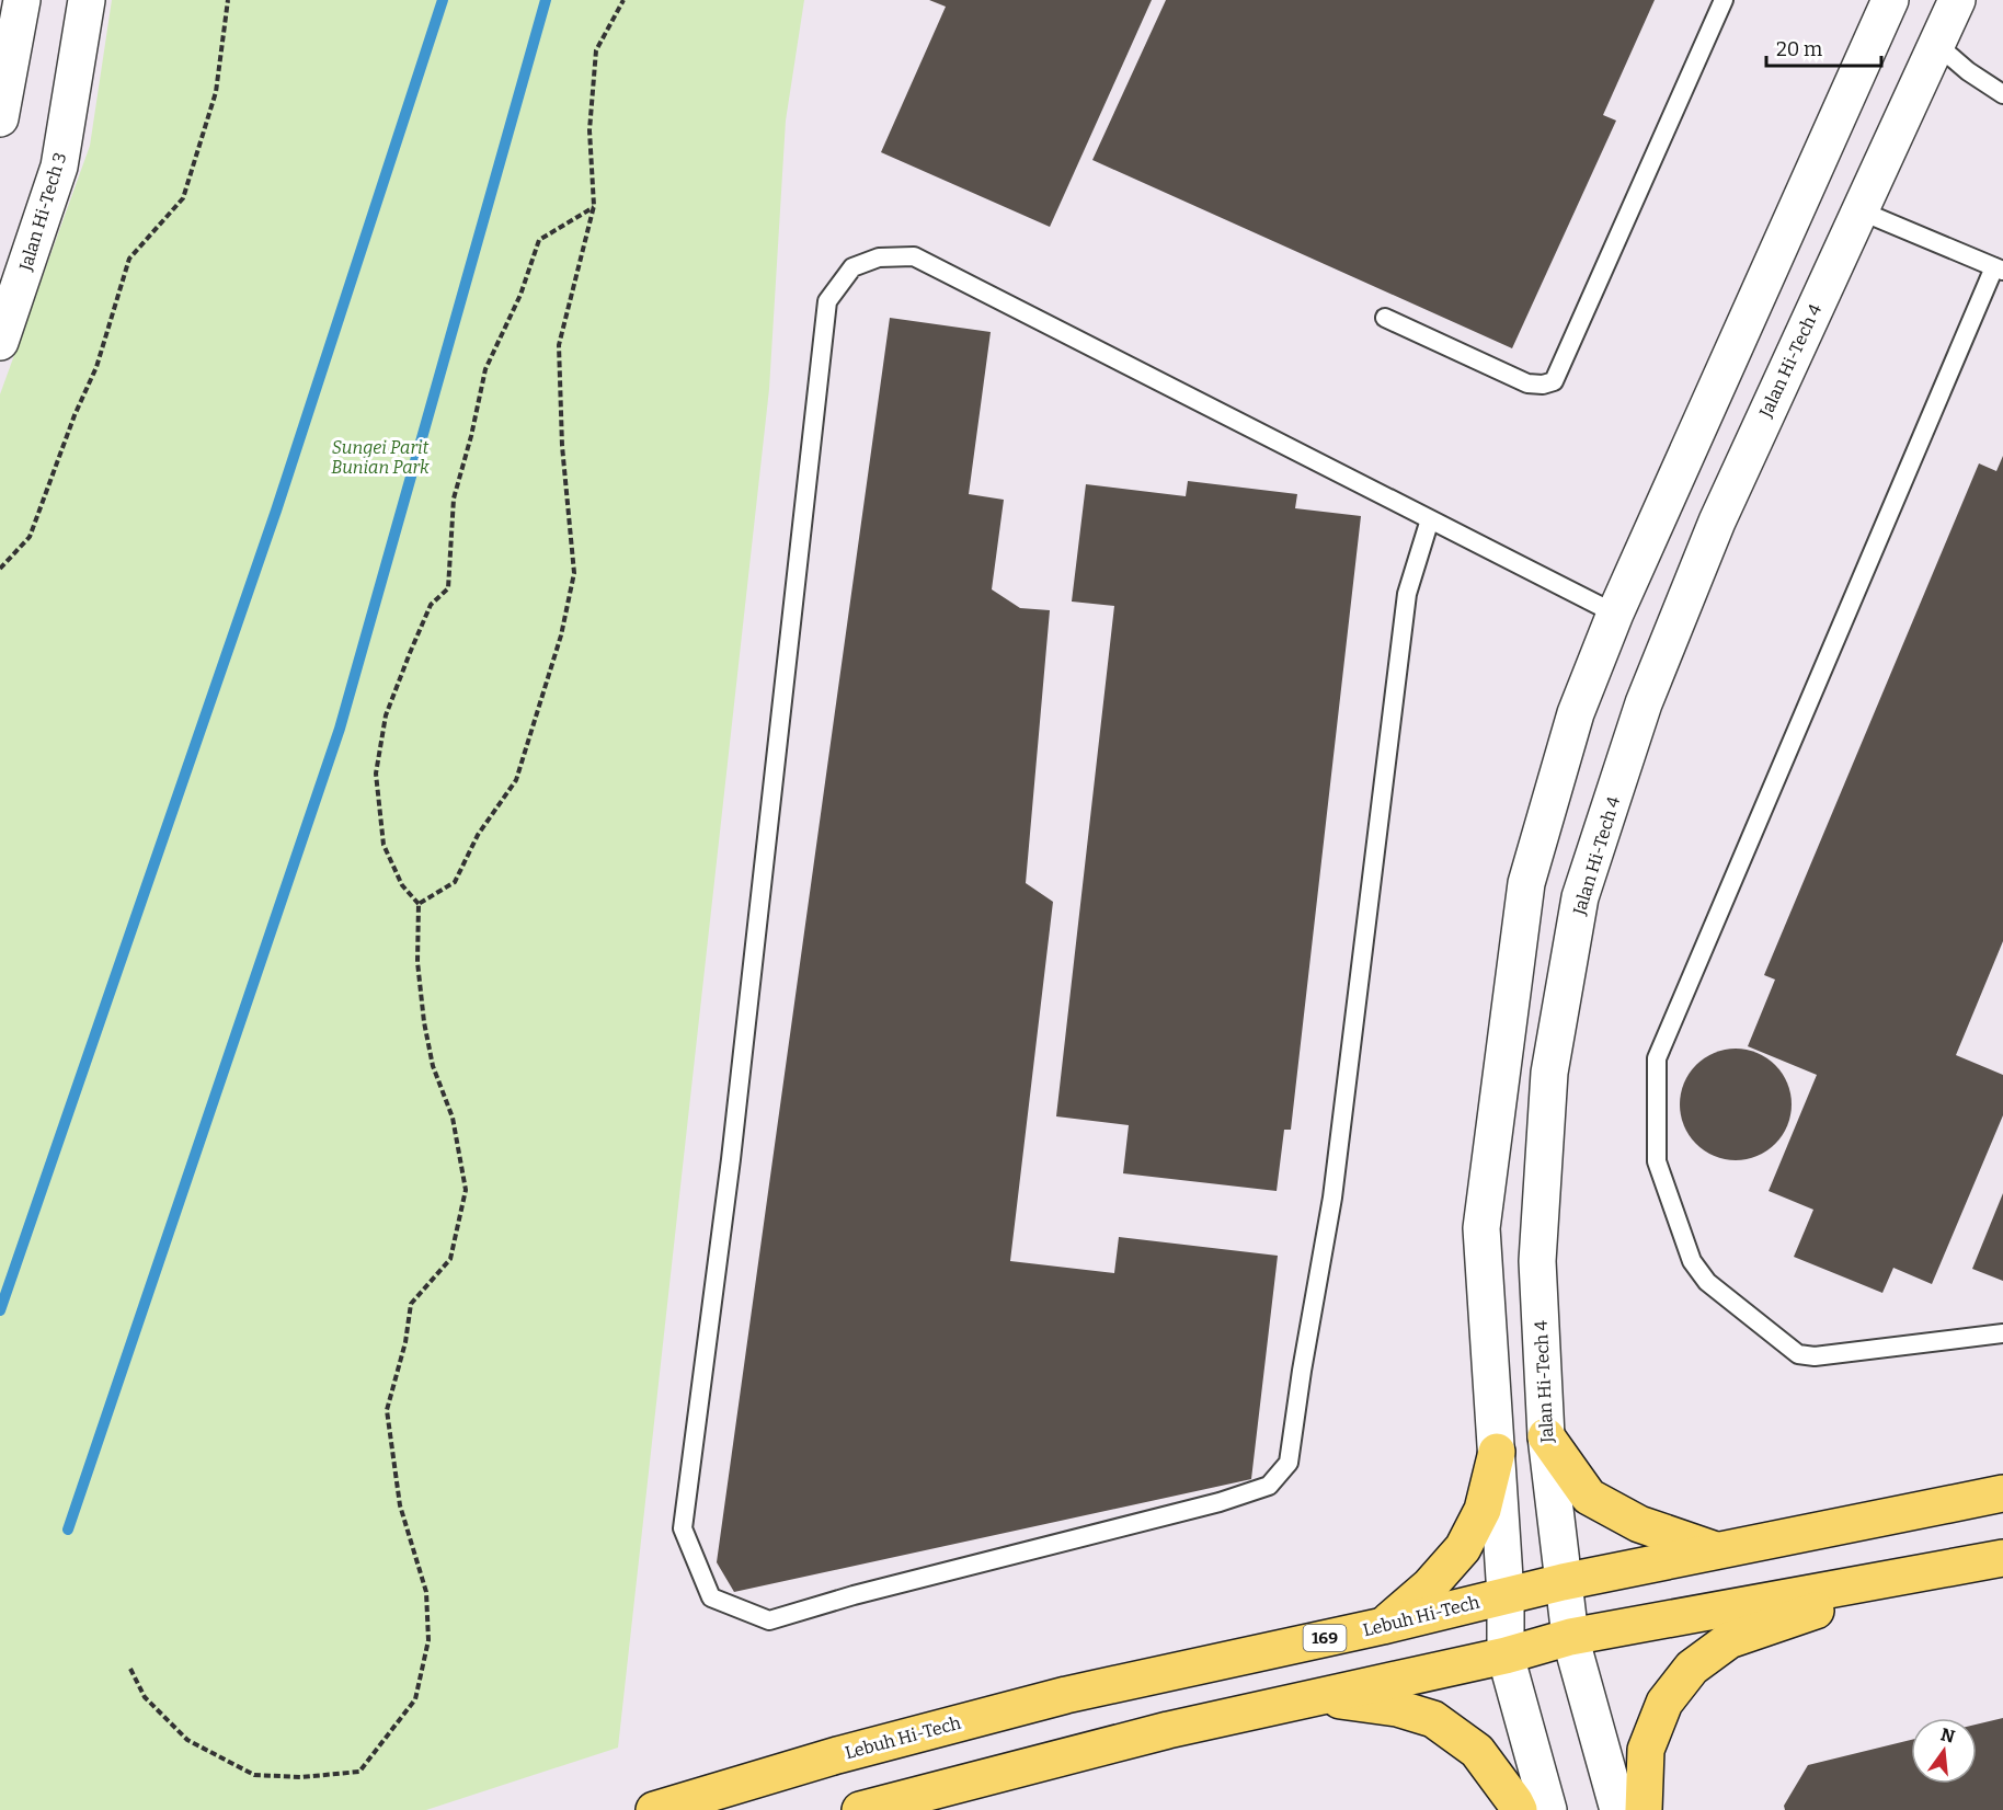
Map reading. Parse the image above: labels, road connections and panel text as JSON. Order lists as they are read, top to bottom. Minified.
{"streets":{"main road":["Lebuh Hi-Tech","169"],"street":["Jalan Hi-Tech 3","Jalan Hi-Tech 4"]},"crossings":[["Jalan Hi-Tech 4","Lebuh Hi-Tech"]],"parks":["Sungei Parit Bunian Park"],"scale_bar":"20 m","north":"top"}
